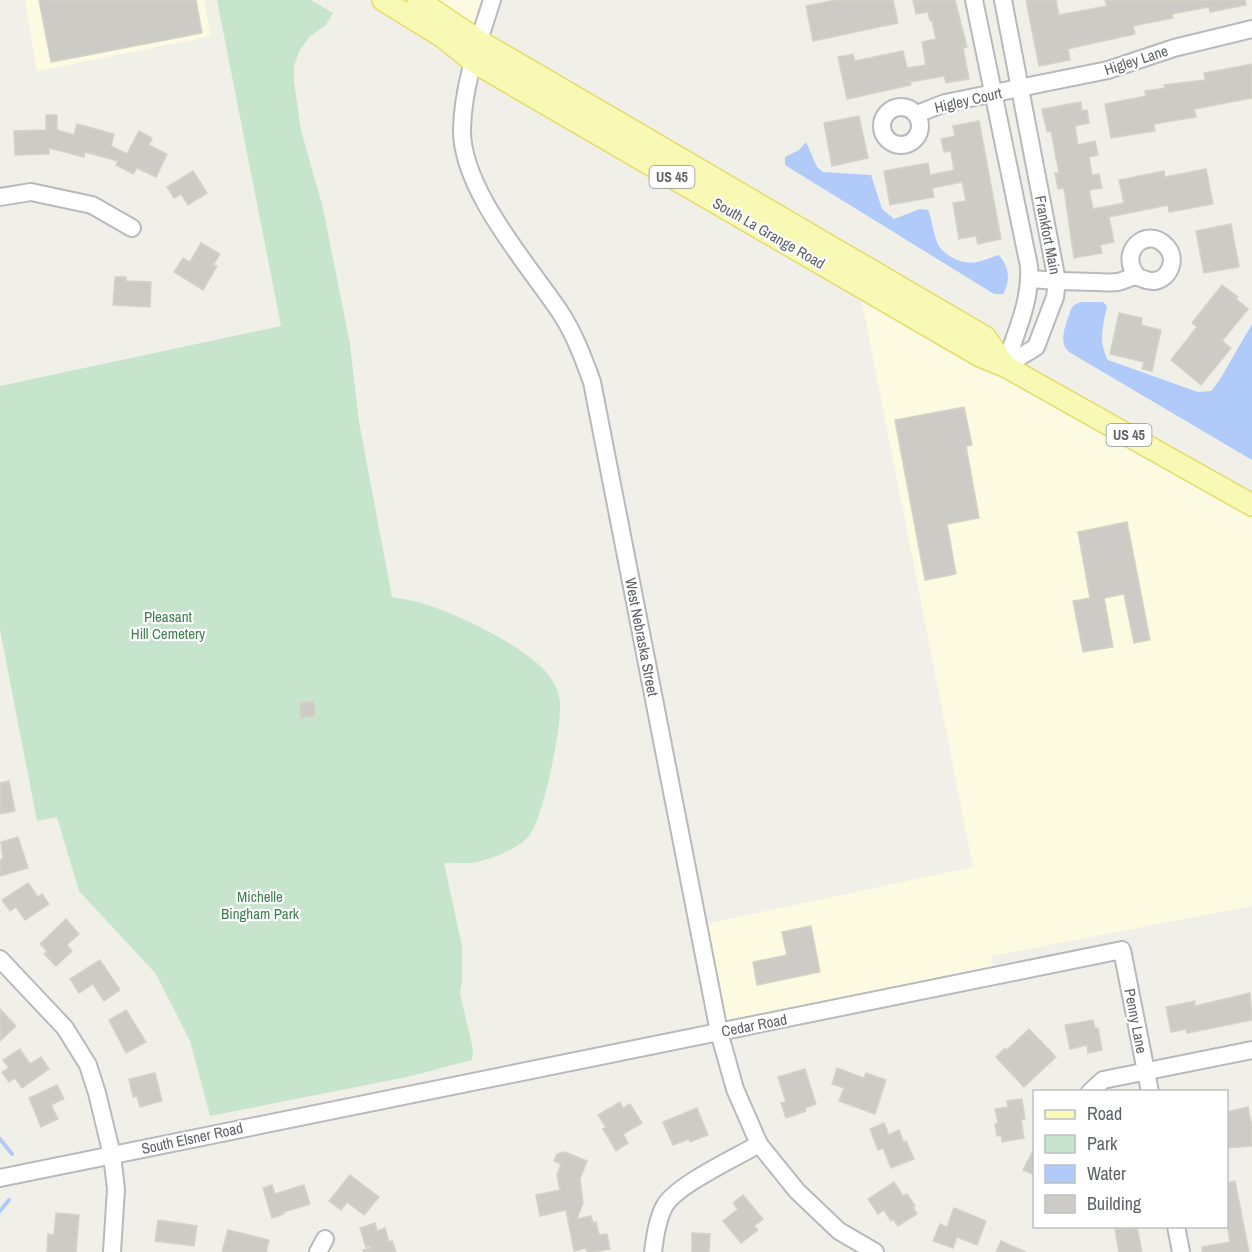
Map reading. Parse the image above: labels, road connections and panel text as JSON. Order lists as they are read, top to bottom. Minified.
{"streets":{"main road":["US 45","South La Grange Road"],"street":["Higley Lane","Higley Court","Frankfort Main","West Nebraska Street","Penny Lane","Cedar Road","South Elsner Road"]},"crossings":[["Higley Lane","Higley Court"],["Higley Lane","Frankfort Main"],["Higley Court","Frankfort Main"],["South La Grange Road","Frankfort Main"],["South La Grange Road","West Nebraska Street"],["West Nebraska Street","Cedar Road"],["Penny Lane","Cedar Road"],["Cedar Road","South Elsner Road"]],"parks":["Pleasant Hill Cemetery","Michelle Bingham Park"],"legend":["Road","Park","Water","Building"]}
